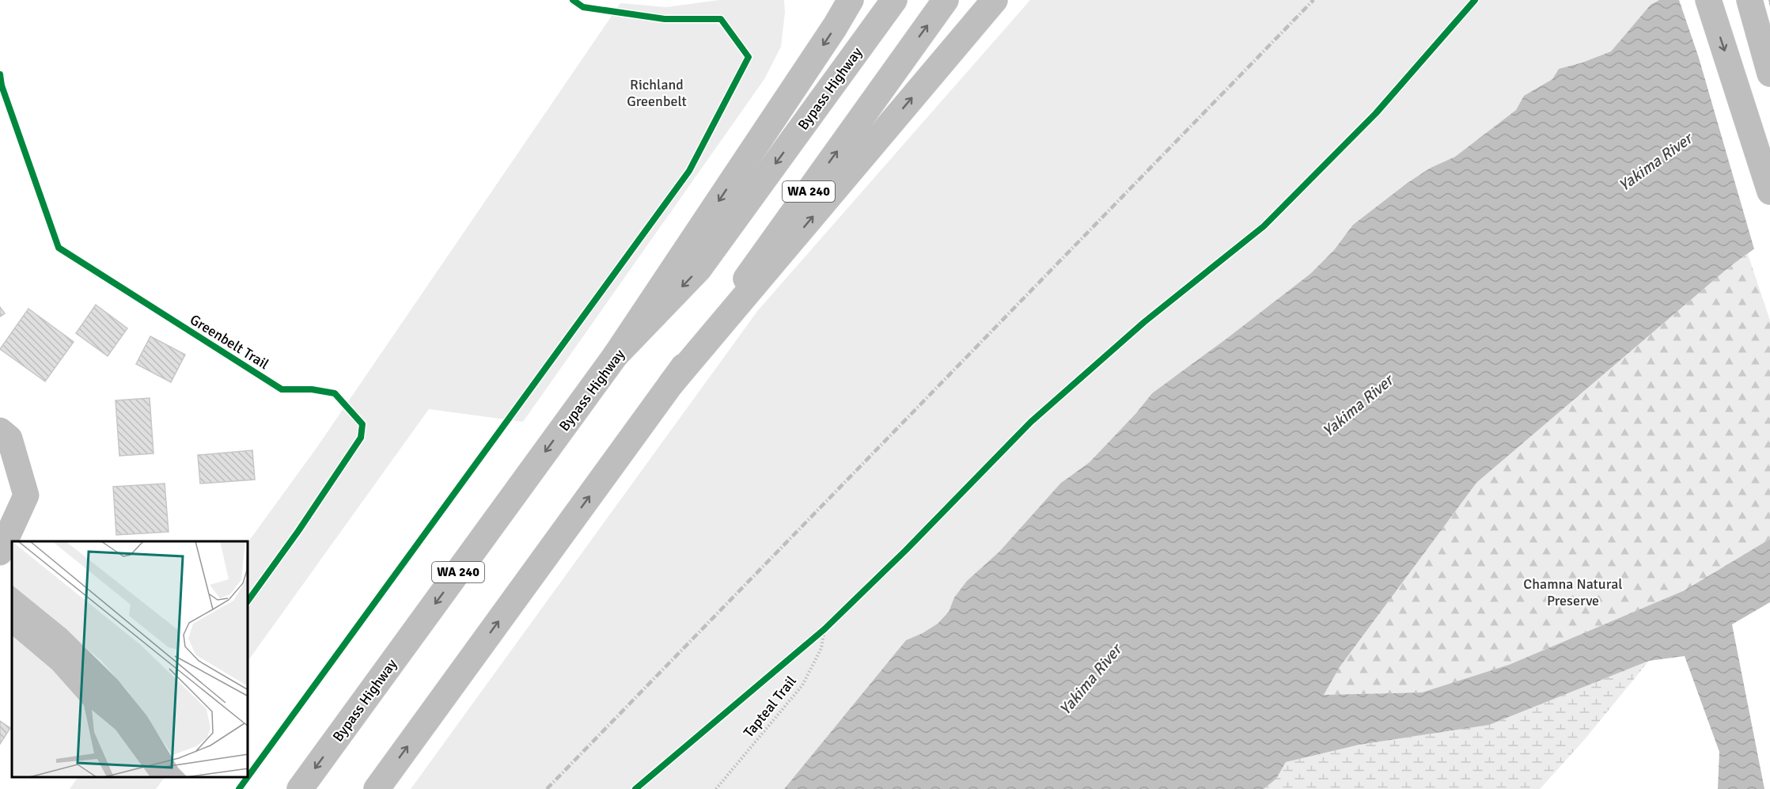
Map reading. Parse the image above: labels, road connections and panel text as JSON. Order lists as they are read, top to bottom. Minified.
{"streets":{"main road":["Bypass Highway","WA 240"],"cycle path":["Greenbelt Trail","Tapteal Trail"]},"crossings":[["Bypass Highway","WA 240"]],"water":["Yakima River"],"parks":["Richland Greenbelt","Chamna Natural Preserve"]}
